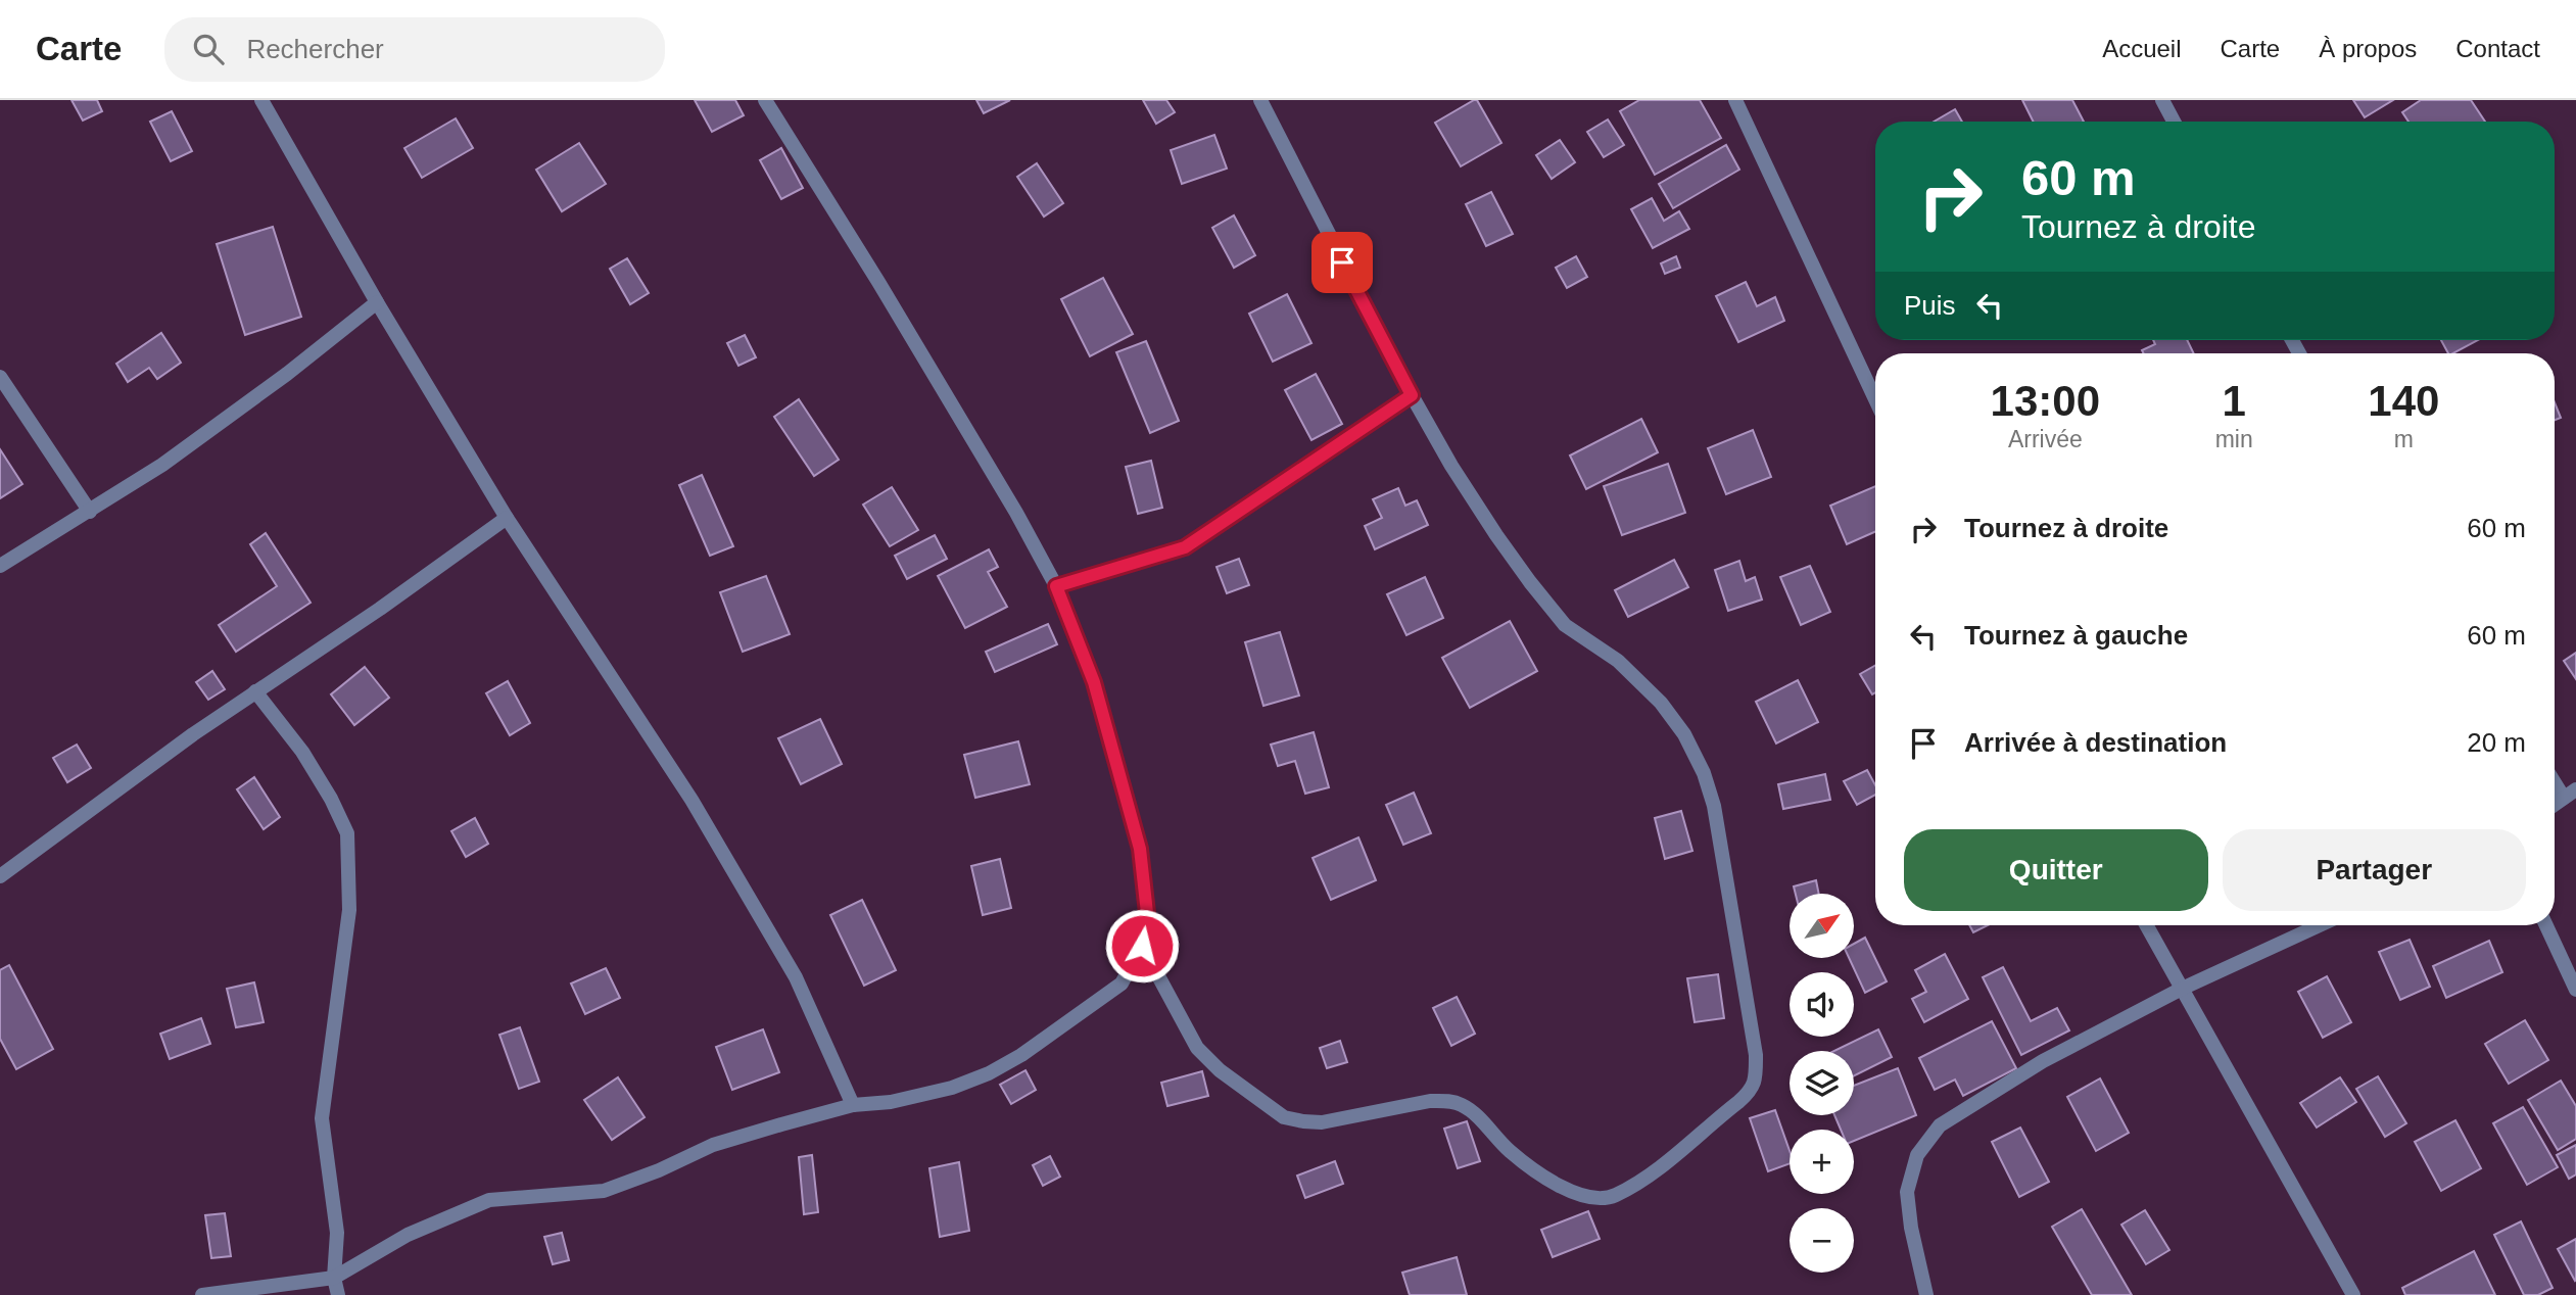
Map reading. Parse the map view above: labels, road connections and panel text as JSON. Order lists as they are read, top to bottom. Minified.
{"north":"top right","page":{"header":"Carte","search":"Rechercher","nav":["Accueil","Carte","À propos","Contact"],"turn":["60 m","Tournez à droite"],"then":"Puis","eta":["13:00","Arrivée","1","min","140","m"],"list":[{"name":"Tournez à droite","value":"60 m"},{"name":"Tournez à gauche","value":"60 m"},{"name":"Arrivée à destination","value":"20 m"}],"buttons":["Quitter","Partager"],"map_buttons":["+","−"]}}
